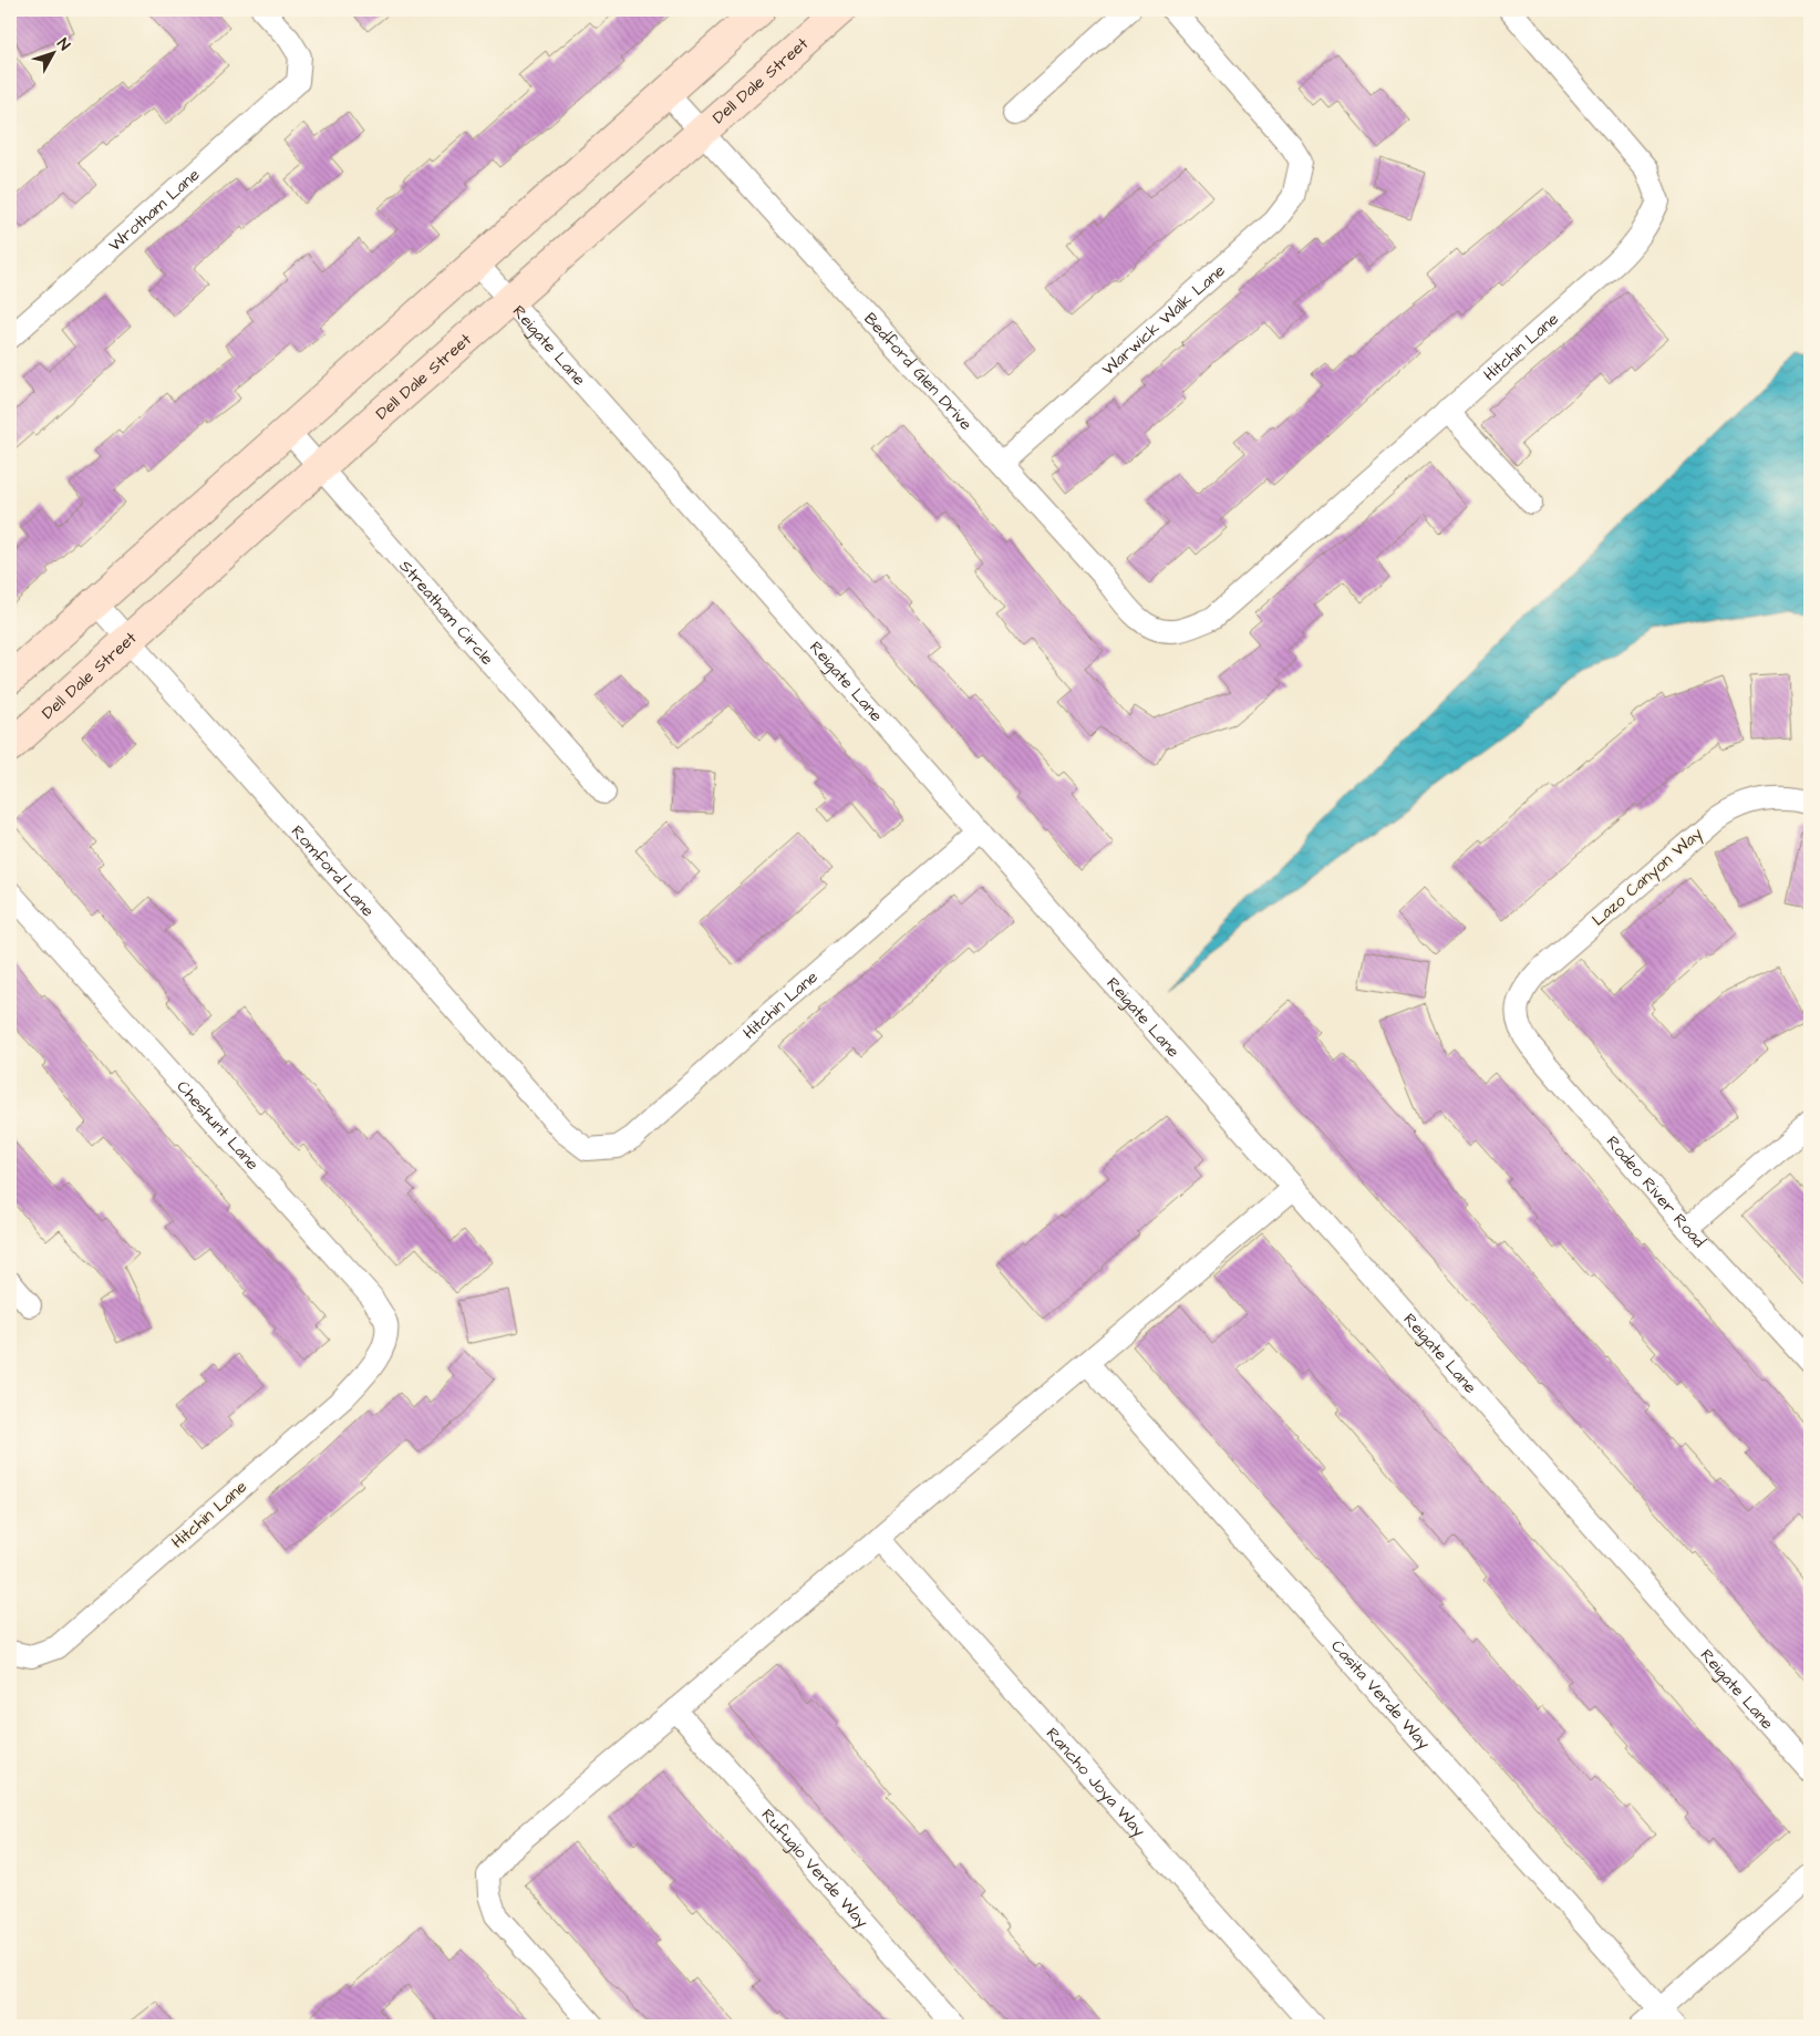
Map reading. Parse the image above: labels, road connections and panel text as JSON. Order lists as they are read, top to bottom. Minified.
{"streets":{"main road":["Dell Dale Street"],"street":["Wrotham Lane","Warwick Walk Lane","Reigate Lane","Hitchin Lane","Bedford Glen Drive","Streatham Circle","Romford Lane","Lazo Canyon Way","Cheshunt Lane","Rodeo River Road","Casita Verde Way","Rancho Joya Way","Rufugio Verde Way"]},"crossings":[["Dell Dale Street","Reigate Lane"],["Dell Dale Street","Bedford Glen Drive"],["Dell Dale Street","Streatham Circle"],["Dell Dale Street","Romford Lane"],["Warwick Walk Lane","Bedford Glen Drive"],["Reigate Lane","Hitchin Lane"],["Hitchin Lane","Bedford Glen Drive"],["Hitchin Lane","Romford Lane"],["Hitchin Lane","Cheshunt Lane"],["Lazo Canyon Way","Rodeo River Road"]],"north":"top right"}
